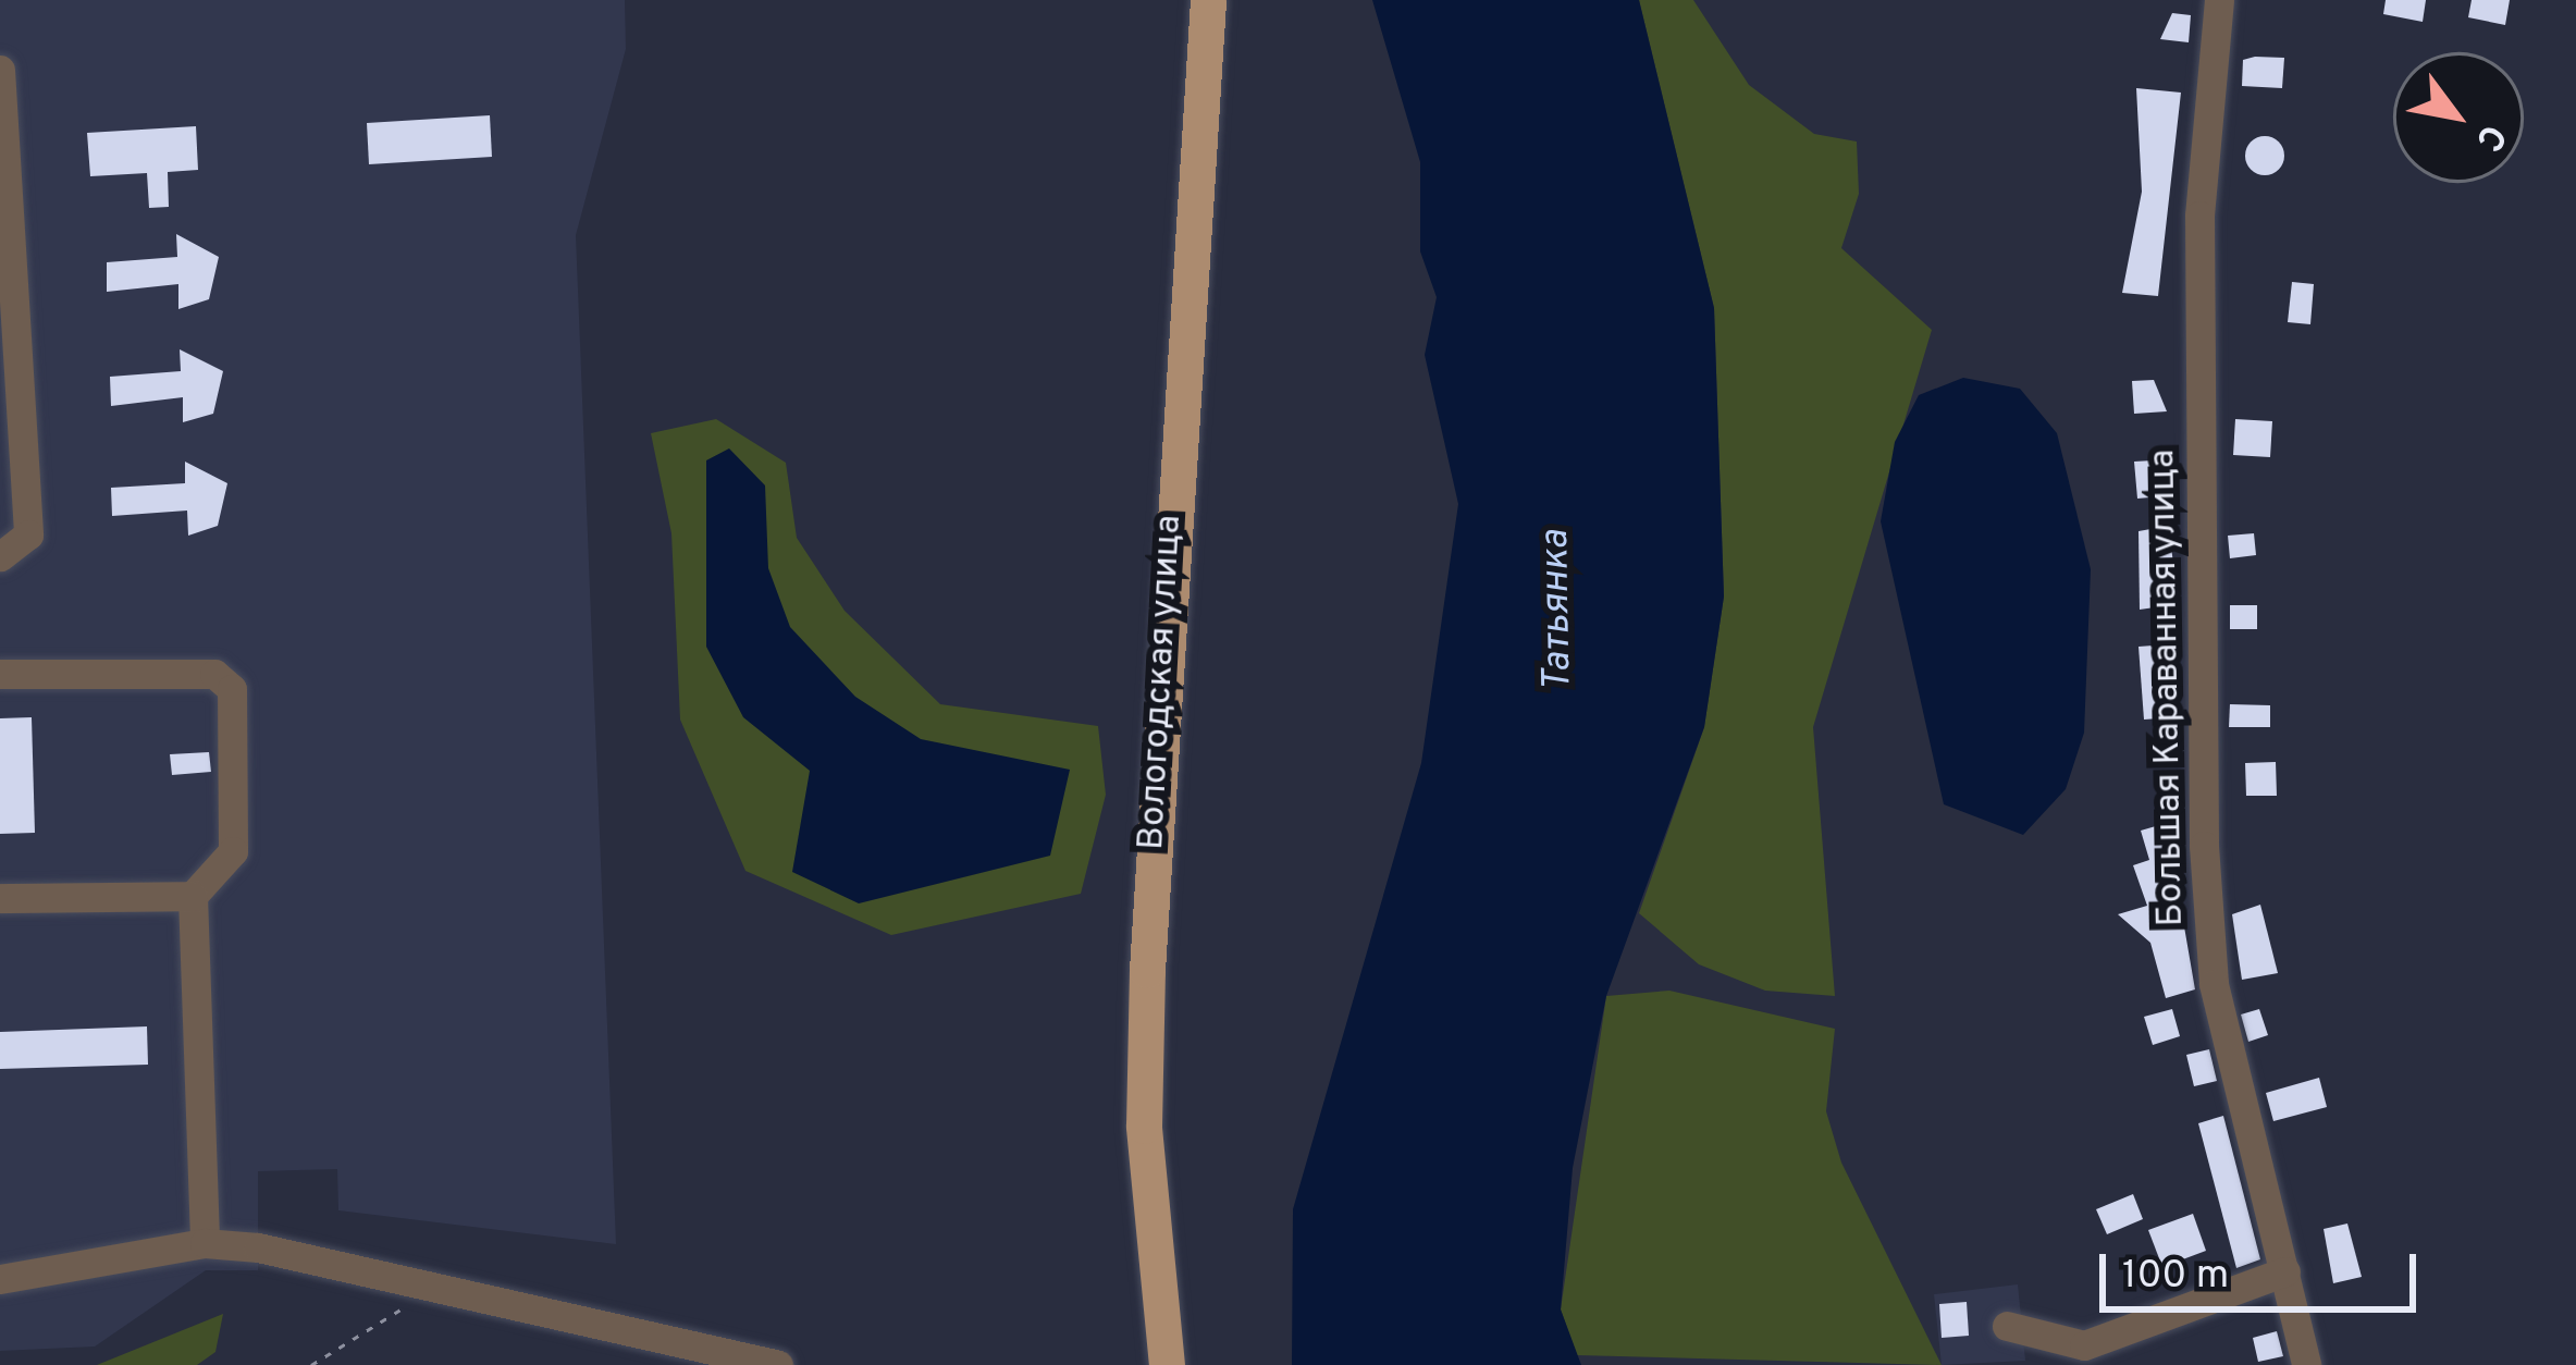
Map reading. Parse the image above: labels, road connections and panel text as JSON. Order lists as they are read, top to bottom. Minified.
{"streets":{"main road":["Вологодская улица"],"street":["Большая Караванная улица"]},"water":["Татьянка"],"scale_bar":"100 m","north":"bottom right"}
